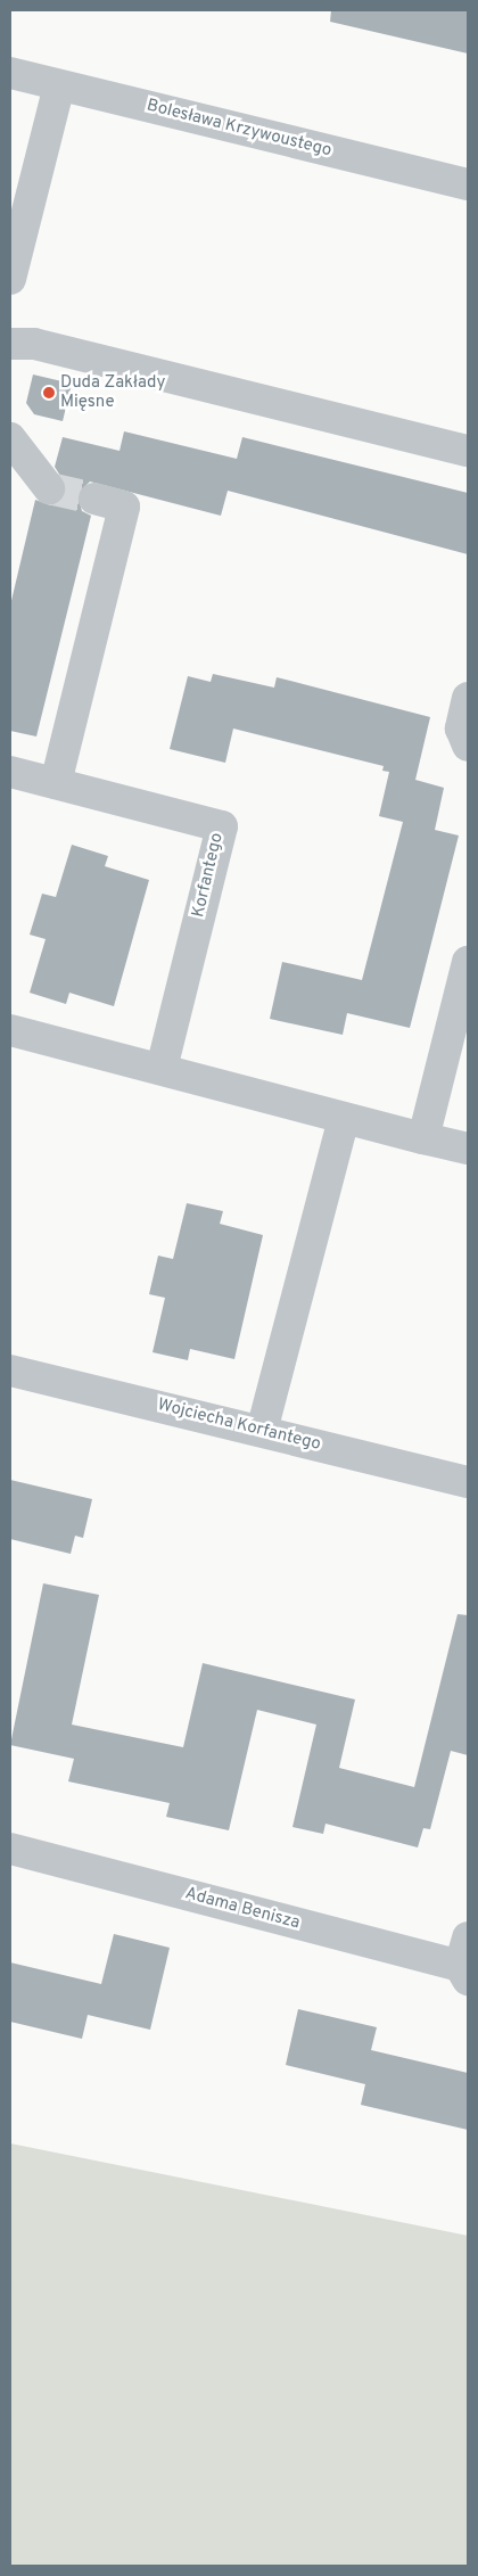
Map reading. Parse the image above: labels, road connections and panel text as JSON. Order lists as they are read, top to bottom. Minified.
{"streets":{"street":["Bolesława Krzywoustego","Korfantego","Wojciecha Korfantego","Adama Benisza"]},"places":["Duda Zakłady Mięsne"]}
